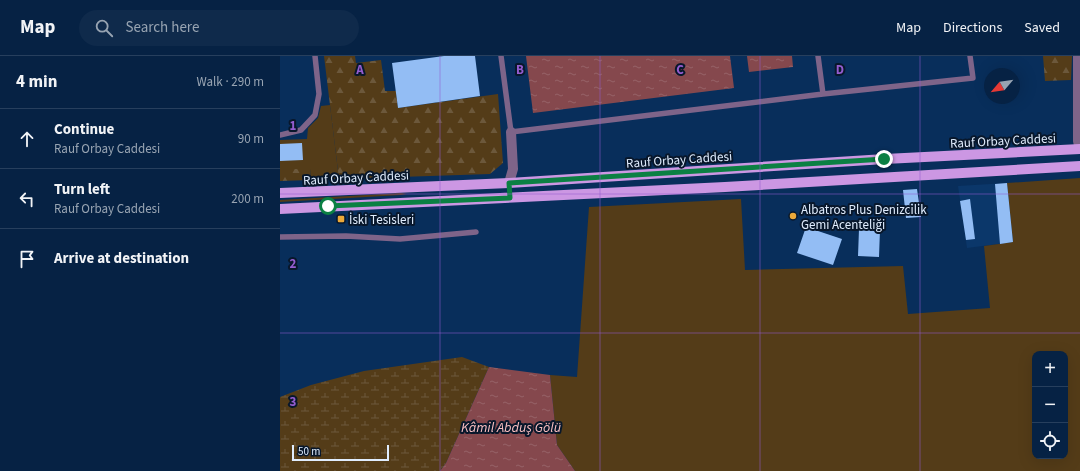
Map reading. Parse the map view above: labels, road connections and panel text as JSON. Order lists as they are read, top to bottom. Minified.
{"streets":{"main road":["Rauf Orbay Caddesi"]},"water":["Kâmil Abduş Gölü"],"places":{"other":["Albatros Plus Denizcilik Gemi Acenteliği"],"transit":["İski Tesisleri"]},"scale_bar":"50 m","north":"bottom left","page":{"header":"Map","search":"Search here","nav":["Map","Directions","Saved"],"heading":["4 min","Walk · 290 m"],"list":[["Continue","Rauf Orbay Caddesi","90 m"],["Turn left","Rauf Orbay Caddesi","200 m"],"Arrive at destination"],"map_buttons":["+","−"],"scale":"50 m"},"grid":{"columns":["A","B","C","D"],"rows":["1","2","3"]}}
